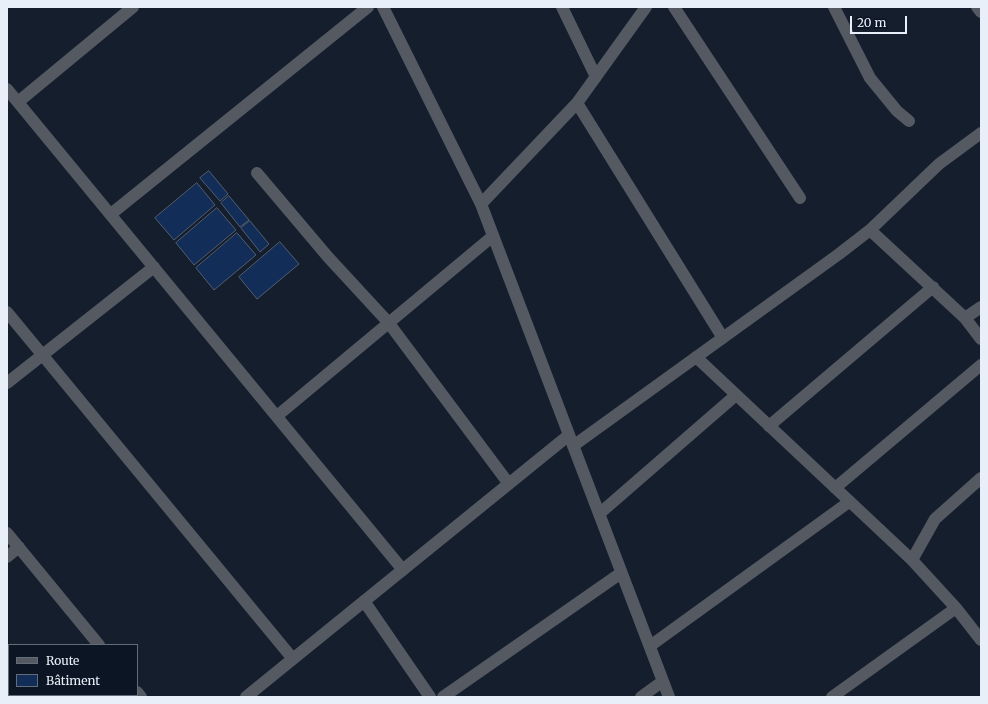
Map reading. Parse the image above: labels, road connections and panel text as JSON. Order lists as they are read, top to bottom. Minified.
{"legend":["Route","Bâtiment"],"scale_bar":"20 m"}
